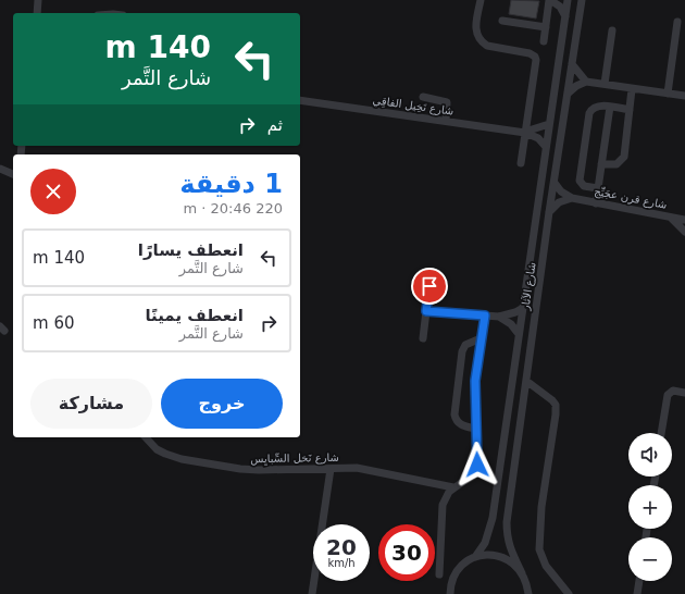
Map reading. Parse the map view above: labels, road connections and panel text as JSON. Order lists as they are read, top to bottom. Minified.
{"streets":{"street":["شارع نَخِيل الفاقِي","شارع قرن عجَيِّج","شارع الآثار","شارع نَخل السِّبايِس"]},"crossings":[["شارع نَخِيل الفاقِي","شارع الآثار"],["شارع قرن عجَيِّج","شارع الآثار"]],"page":{"turn":["140 m","شارع التَّمر"],"then":"ثم","heading":["1 دقيقة","220 m · 20:46"],"list":[{"name":"انعطف يسارًا","note":"شارع التَّمر","value":"140 m"},{"name":"انعطف يمينًا","note":"شارع التَّمر","value":"60 m"}],"buttons":["خروج","مشاركة"],"map_buttons":["+","−"],"speed":"20 km/h","limit":"30"}}
